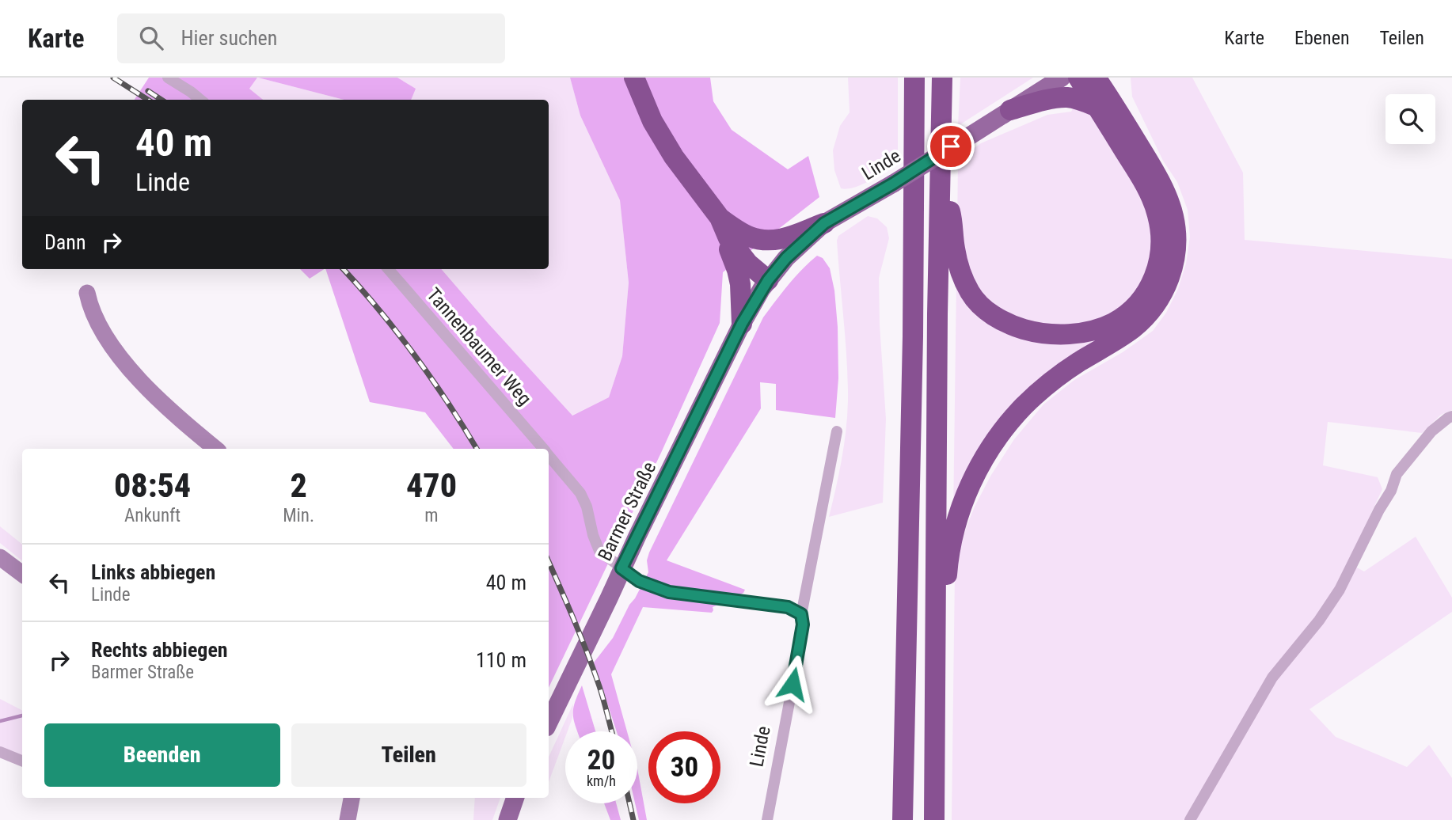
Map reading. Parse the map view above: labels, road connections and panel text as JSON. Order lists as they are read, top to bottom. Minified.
{"streets":{"main road":["Linde","Barmer Straße"],"street":["Tannenbaumer Weg"]},"crossings":[["Linde","Barmer Straße"],["Tannenbaumer Weg","Barmer Straße"]],"page":{"header":"Karte","search":"Hier suchen","nav":["Karte","Ebenen","Teilen"],"turn":["40 m","Linde"],"then":"Dann","eta":["08:54","Ankunft","2","Min.","470","m"],"list":[{"name":"Links abbiegen","note":"Linde","value":"40 m"},{"name":"Rechts abbiegen","note":"Barmer Straße","value":"110 m"}],"buttons":["Beenden","Teilen"],"speed":"20 km/h","limit":"30"}}
